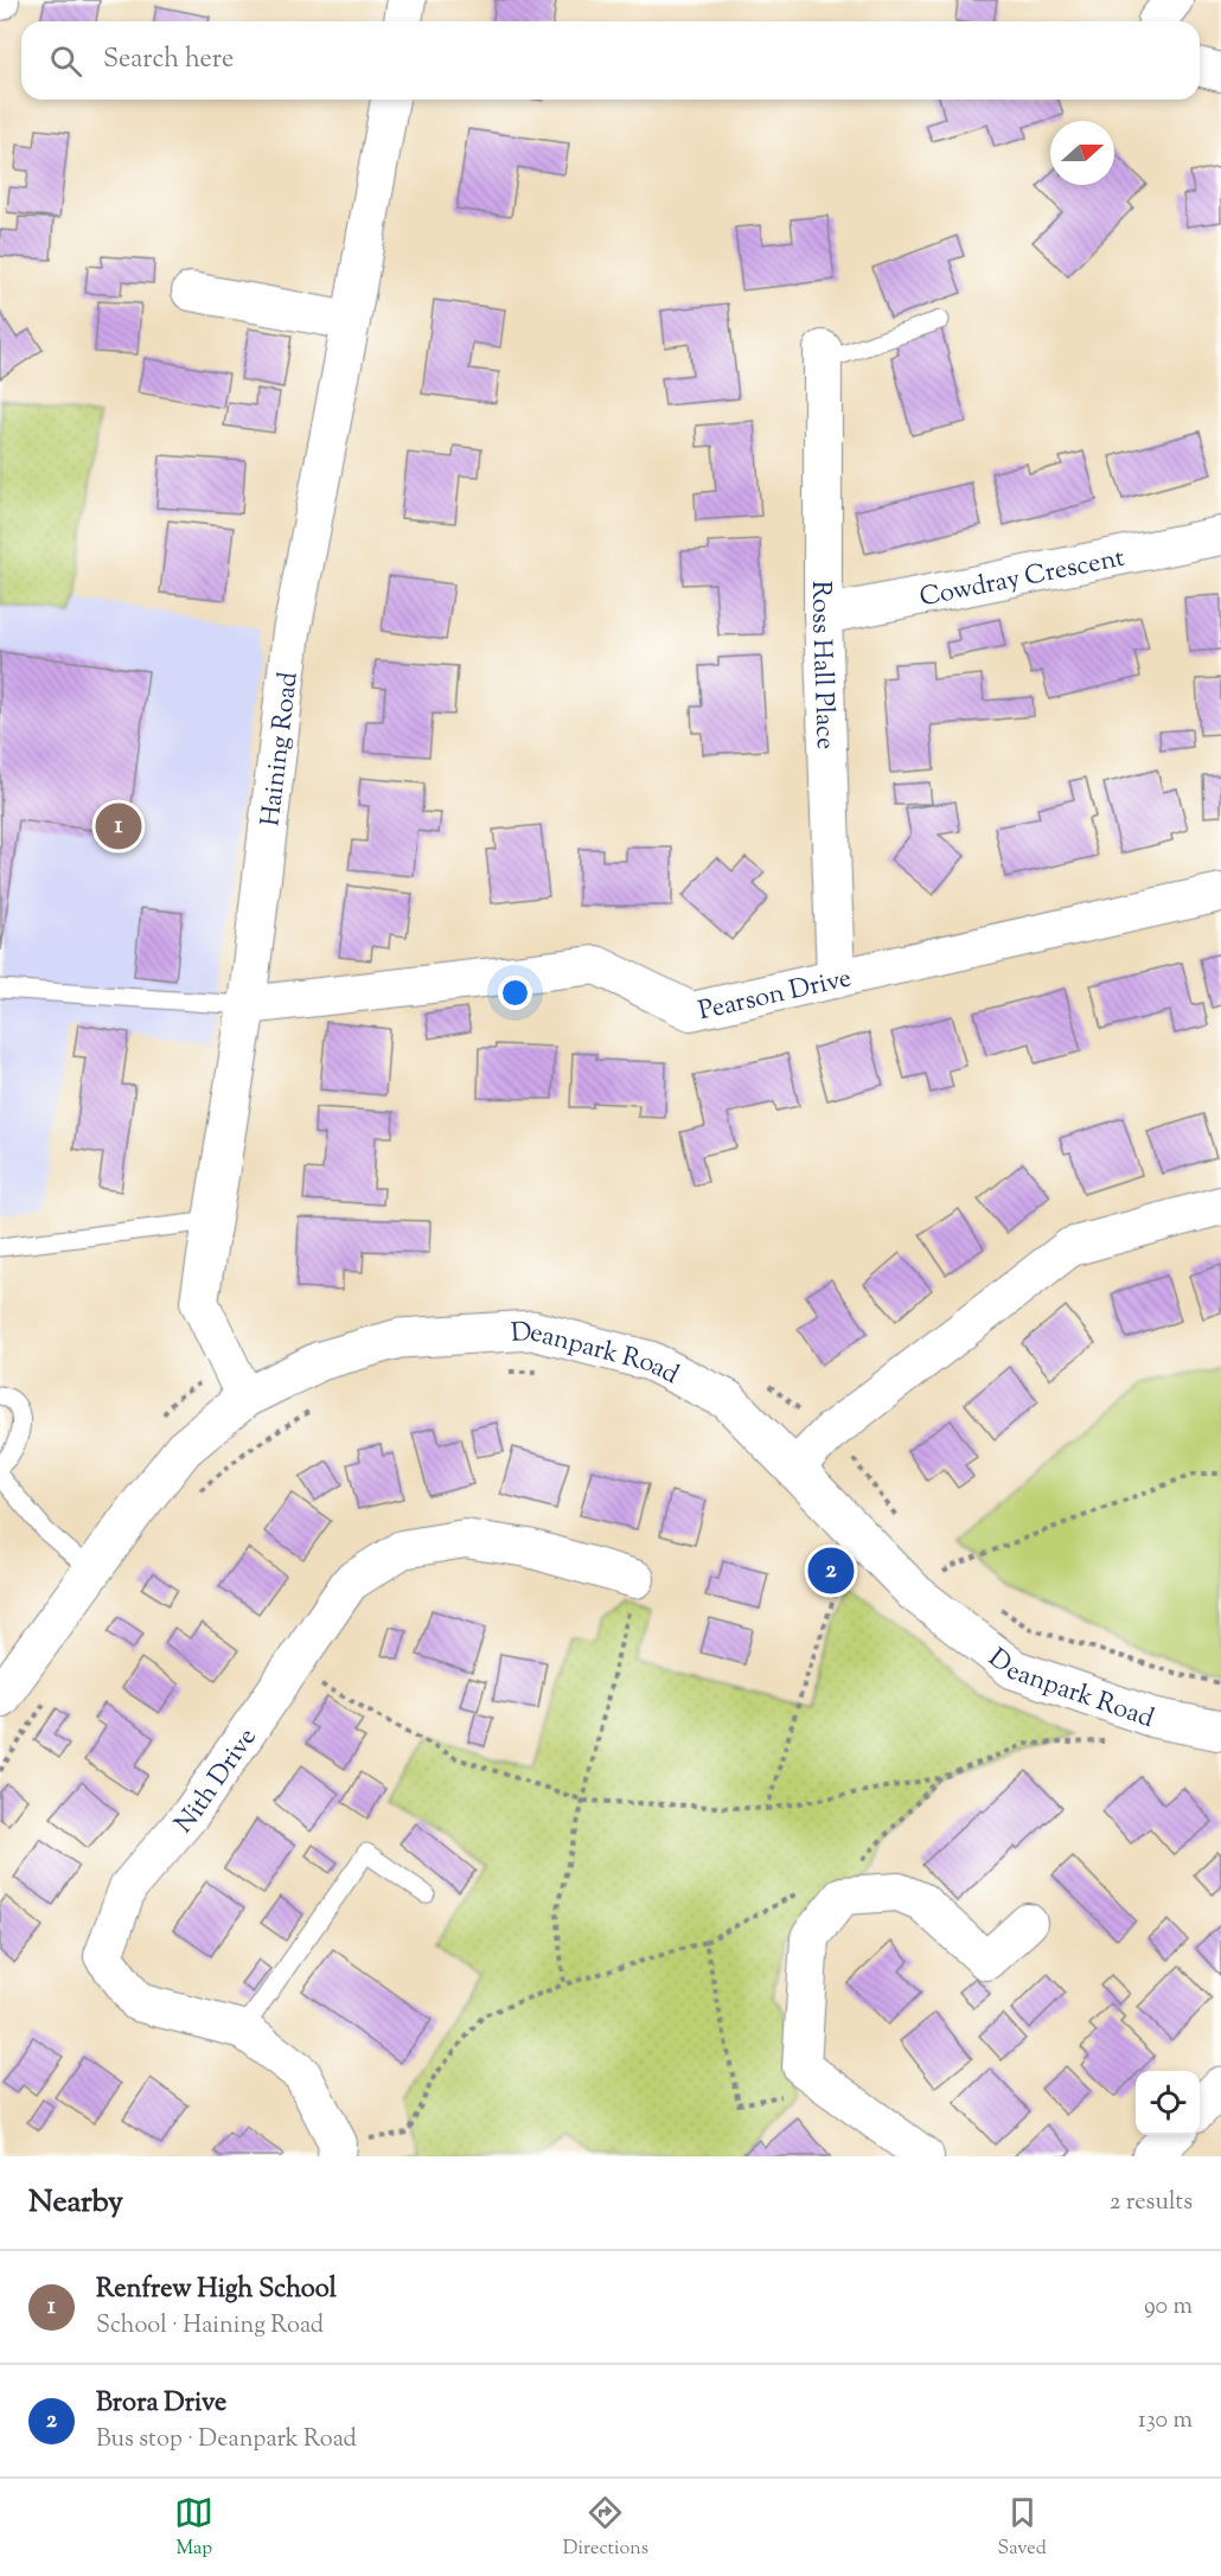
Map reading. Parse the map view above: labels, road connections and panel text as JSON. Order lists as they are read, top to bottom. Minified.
{"streets":{"street":["Cowdray Crescent","Ross Hall Place","Haining Road","Pearson Drive","Deanpark Road","Nith Drive"]},"crossings":[["Cowdray Crescent","Ross Hall Place"],["Ross Hall Place","Pearson Drive"],["Haining Road","Pearson Drive"],["Haining Road","Deanpark Road"]],"north":"right","page":{"search":"Search here","pins":["1","2"],"heading":["Nearby","2 results"],"list":[{"mark":"1","name":"Renfrew High School","note":"School · Haining Road","value":"90 m"},{"mark":"2","name":"Brora Drive","note":"Bus stop · Deanpark Road","value":"130 m"}],"nav":["Map","Directions","Saved"]}}
